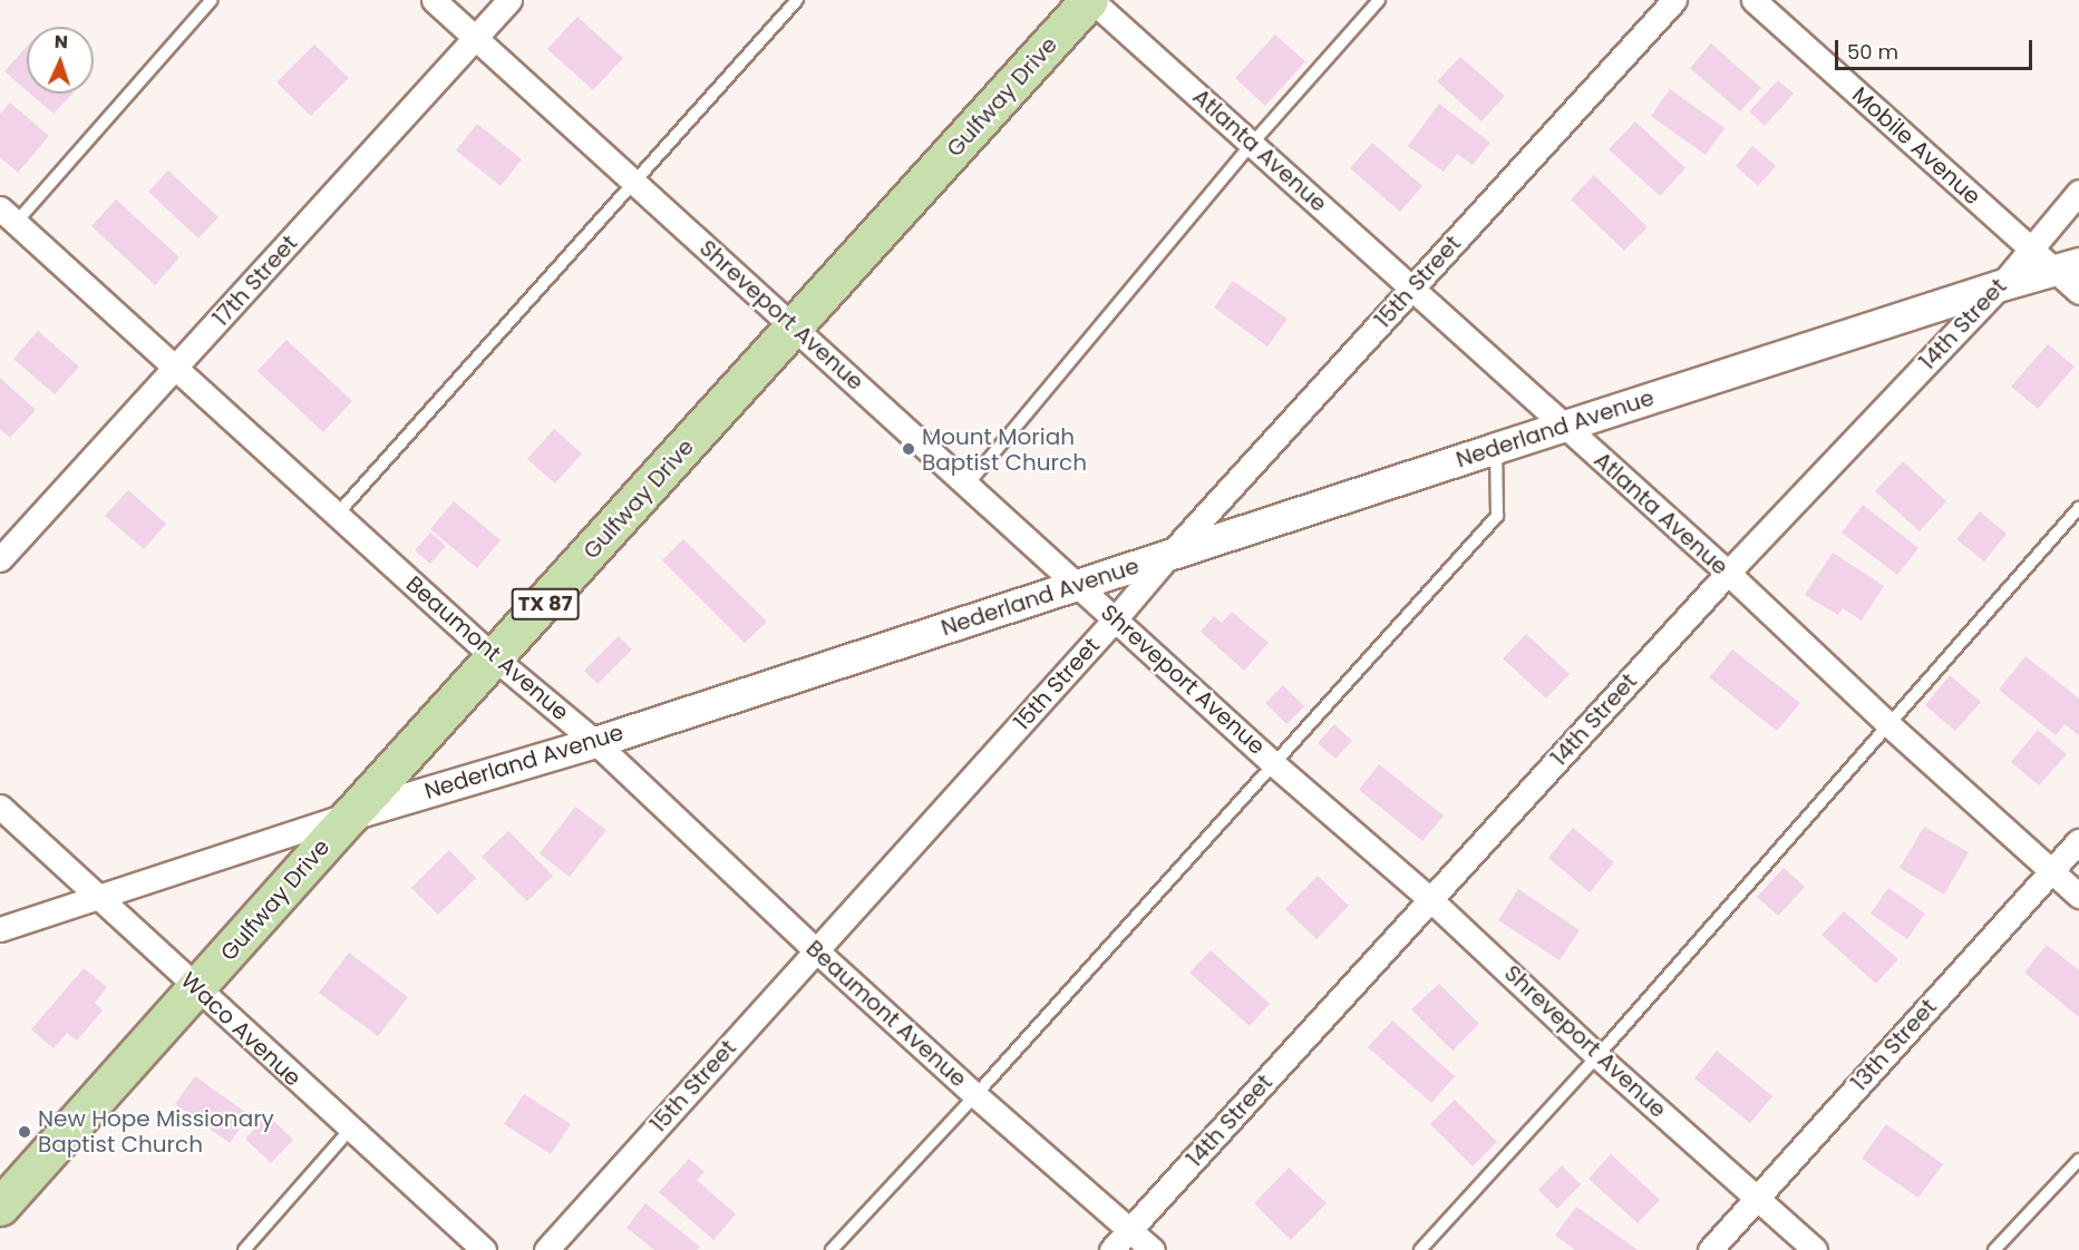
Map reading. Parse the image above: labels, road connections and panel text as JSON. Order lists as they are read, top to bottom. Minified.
{"streets":{"main road":["Gulfway Drive","TX 87"],"street":["Mobile Avenue","Atlanta Avenue","17th Street","15th Street","Shreveport Avenue","14th Street","Nederland Avenue","Beaumont Avenue","Waco Avenue","13th Street"]},"crossings":[["Gulfway Drive","Atlanta Avenue"],["Gulfway Drive","Shreveport Avenue"],["Gulfway Drive","Nederland Avenue"],["Gulfway Drive","Beaumont Avenue"],["Gulfway Drive","Waco Avenue"],["Mobile Avenue","14th Street"],["Mobile Avenue","Nederland Avenue"],["Atlanta Avenue","15th Street"],["Atlanta Avenue","14th Street"],["Atlanta Avenue","Nederland Avenue"],["Atlanta Avenue","13th Street"],["17th Street","Shreveport Avenue"],["17th Street","Beaumont Avenue"],["15th Street","Shreveport Avenue"],["15th Street","Nederland Avenue"],["15th Street","Beaumont Avenue"],["Shreveport Avenue","14th Street"],["Shreveport Avenue","Nederland Avenue"],["Shreveport Avenue","13th Street"],["14th Street","Nederland Avenue"],["14th Street","Beaumont Avenue"],["Nederland Avenue","Beaumont Avenue"],["Nederland Avenue","Waco Avenue"]],"places":["Mount Moriah Baptist Church","New Hope Missionary Baptist Church"],"scale_bar":"50 m","north":"top"}
